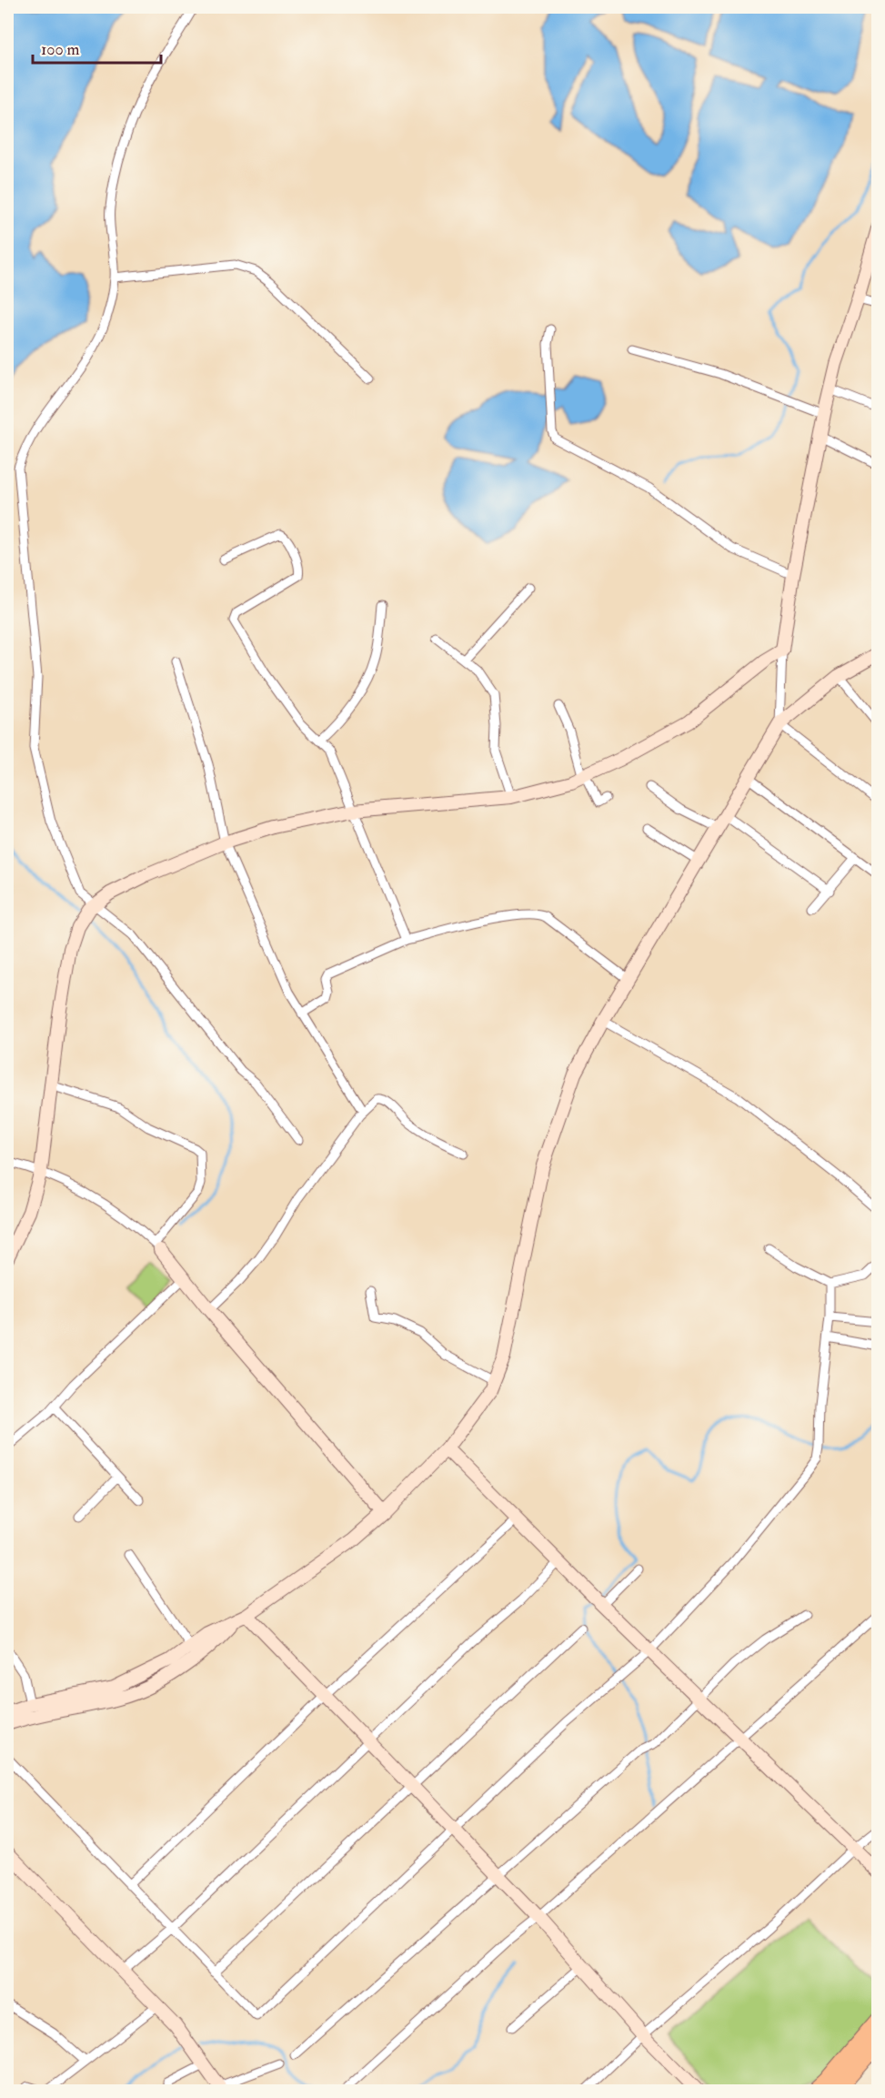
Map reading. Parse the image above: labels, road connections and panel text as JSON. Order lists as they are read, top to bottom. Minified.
{"scale_bar":"100 m"}
